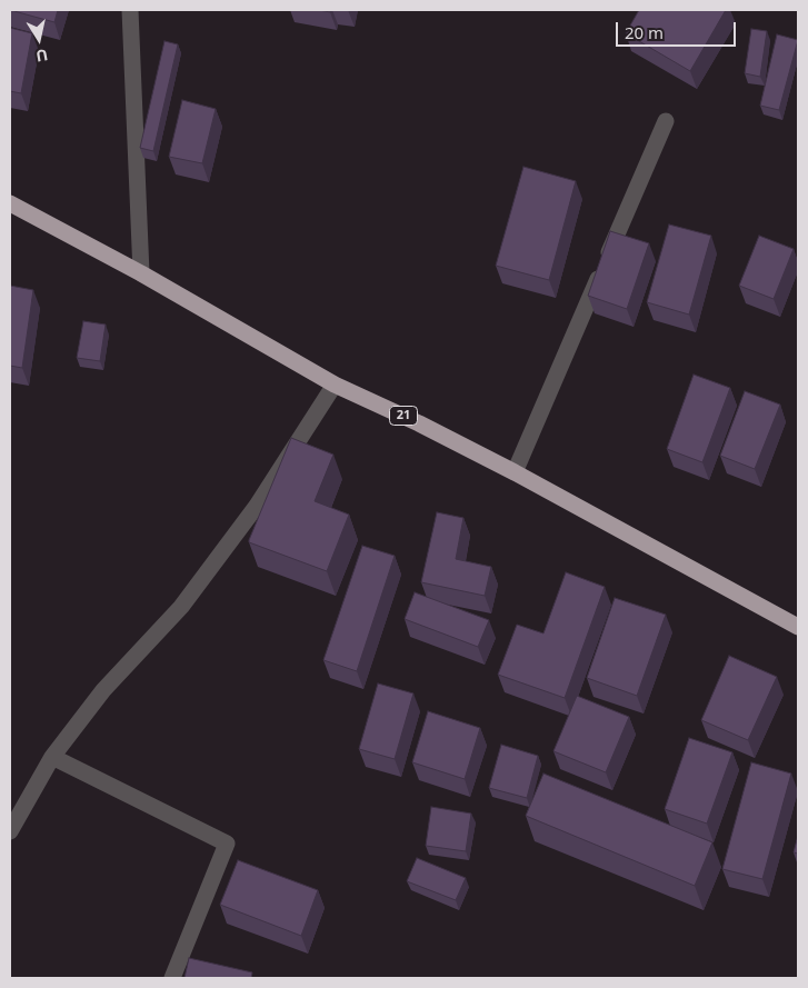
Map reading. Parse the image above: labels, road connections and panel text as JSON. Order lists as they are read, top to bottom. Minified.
{"streets":{"highway":["21"]},"scale_bar":"20 m","north":"bottom"}
